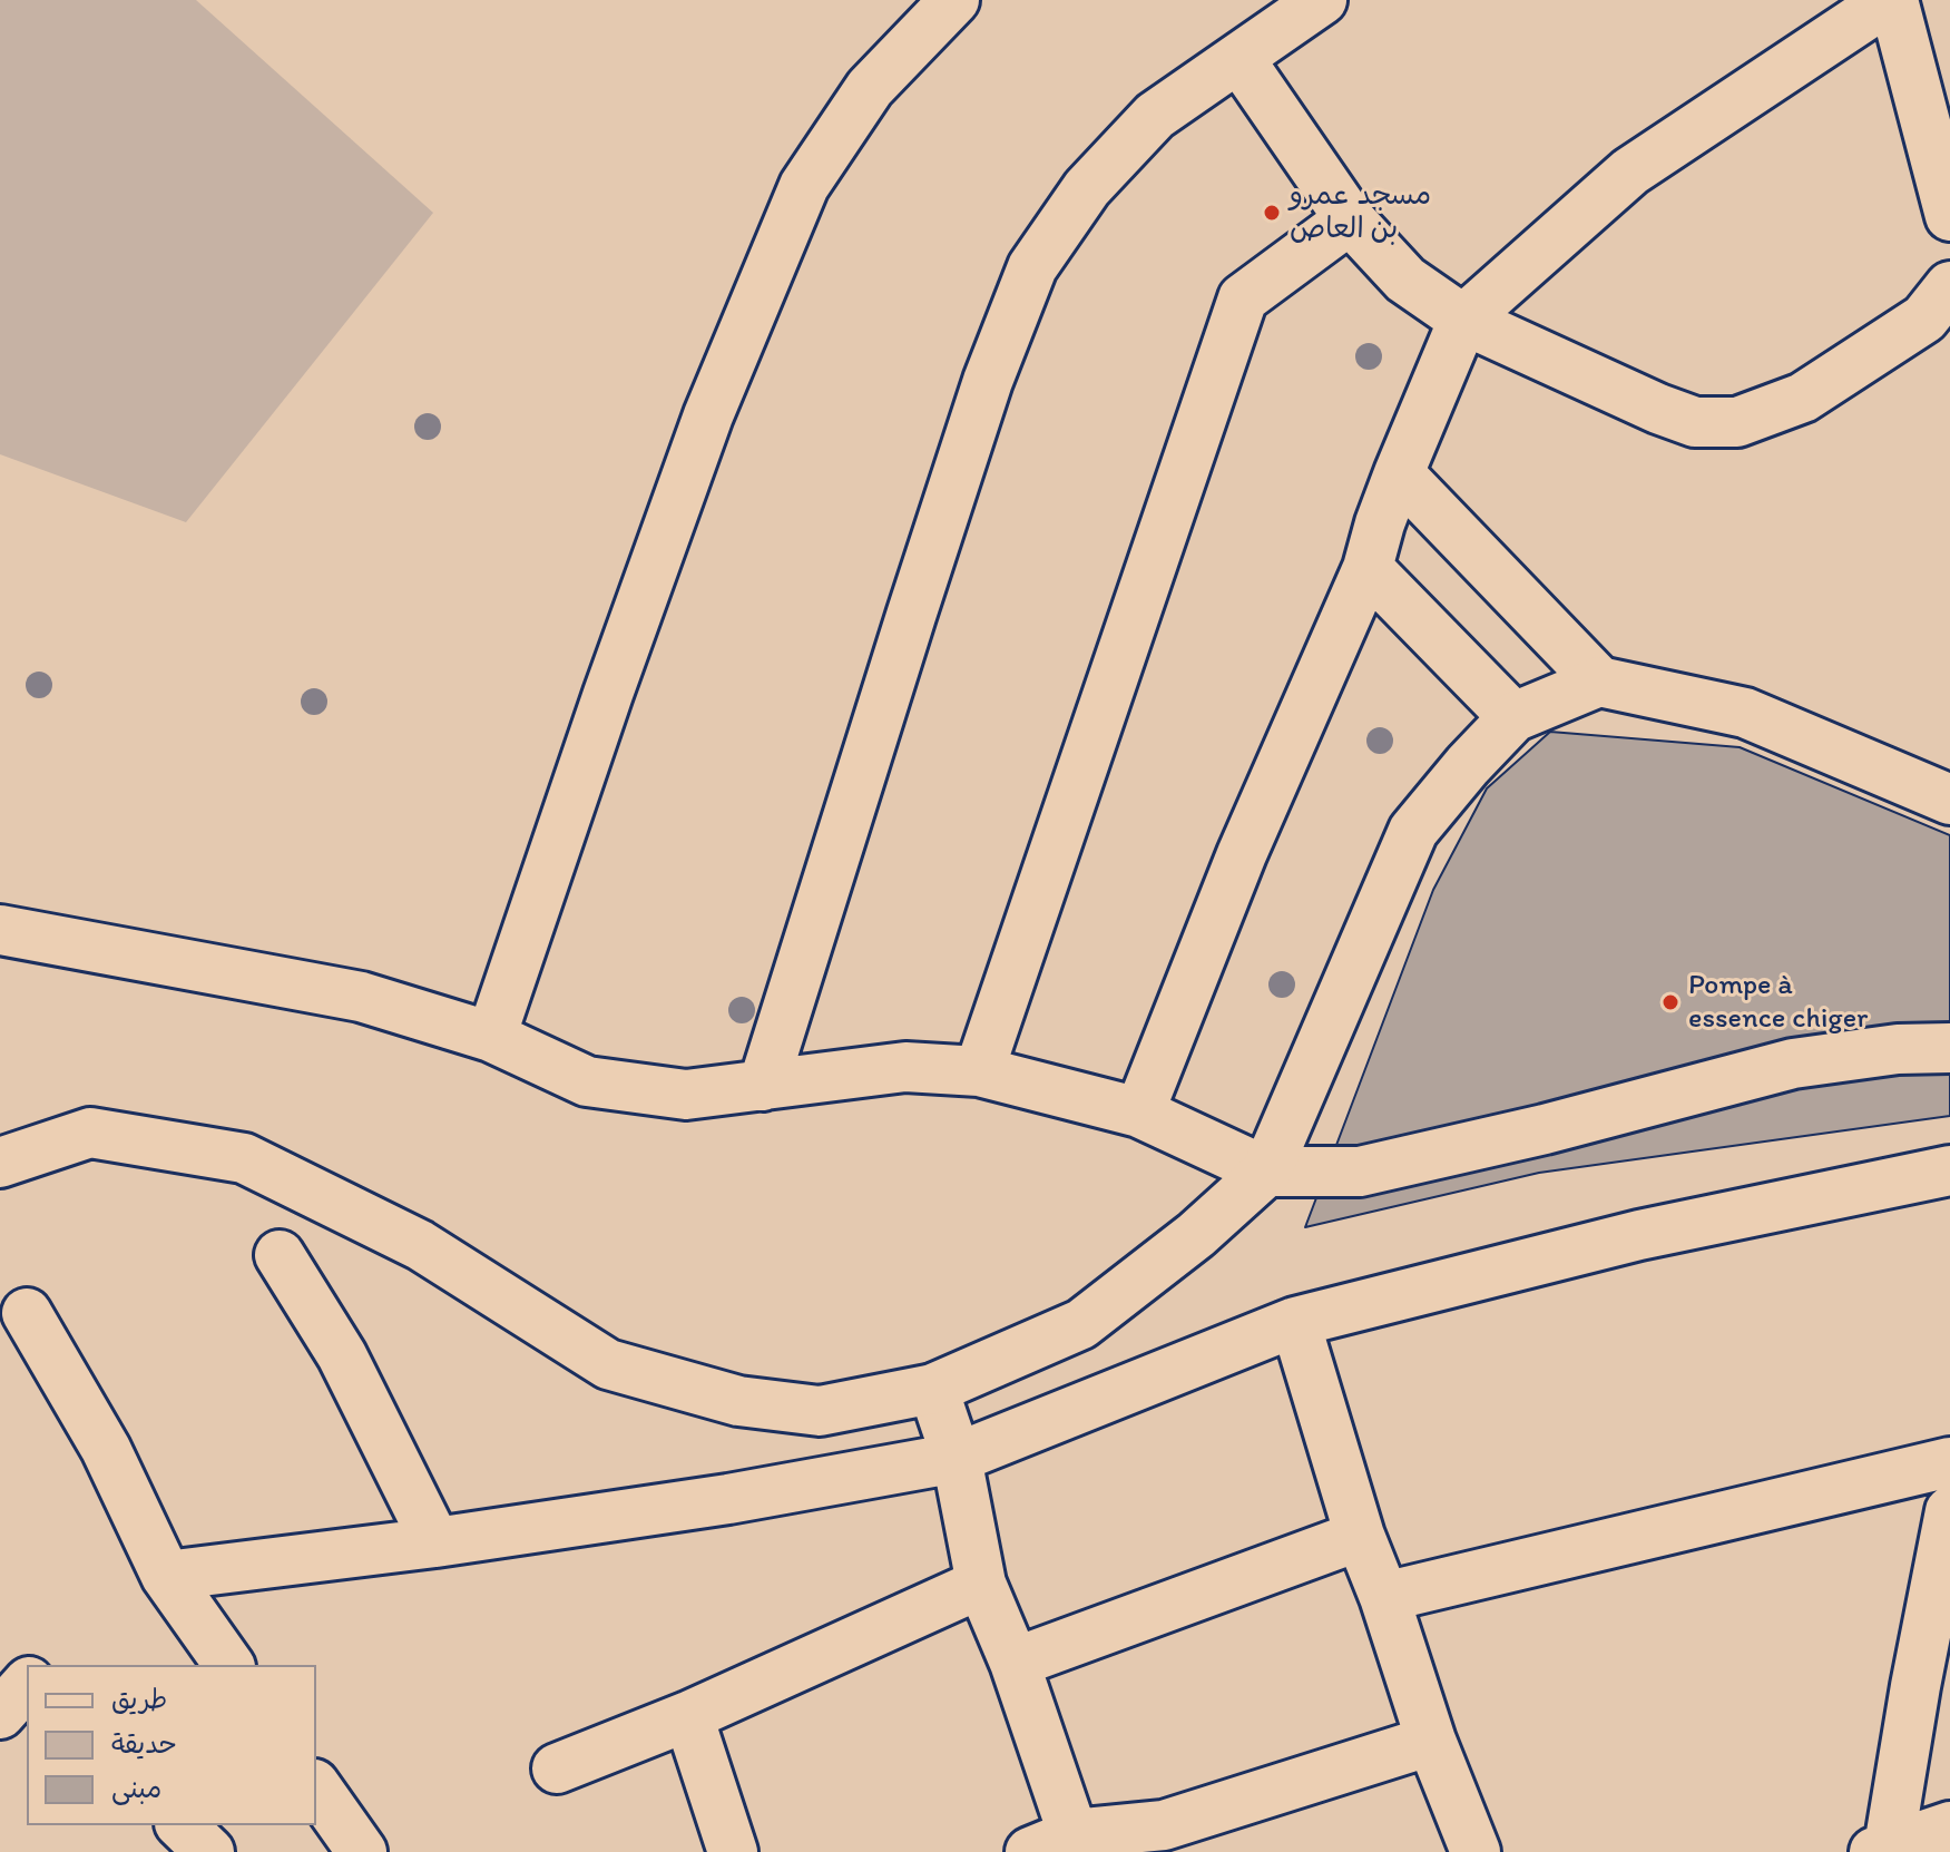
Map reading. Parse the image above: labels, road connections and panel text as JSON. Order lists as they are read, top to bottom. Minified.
{"places":["مسجد عمرو بن العاص","Pompe à essence chiger"],"legend":["طريق","حديقة","مبنى"]}
